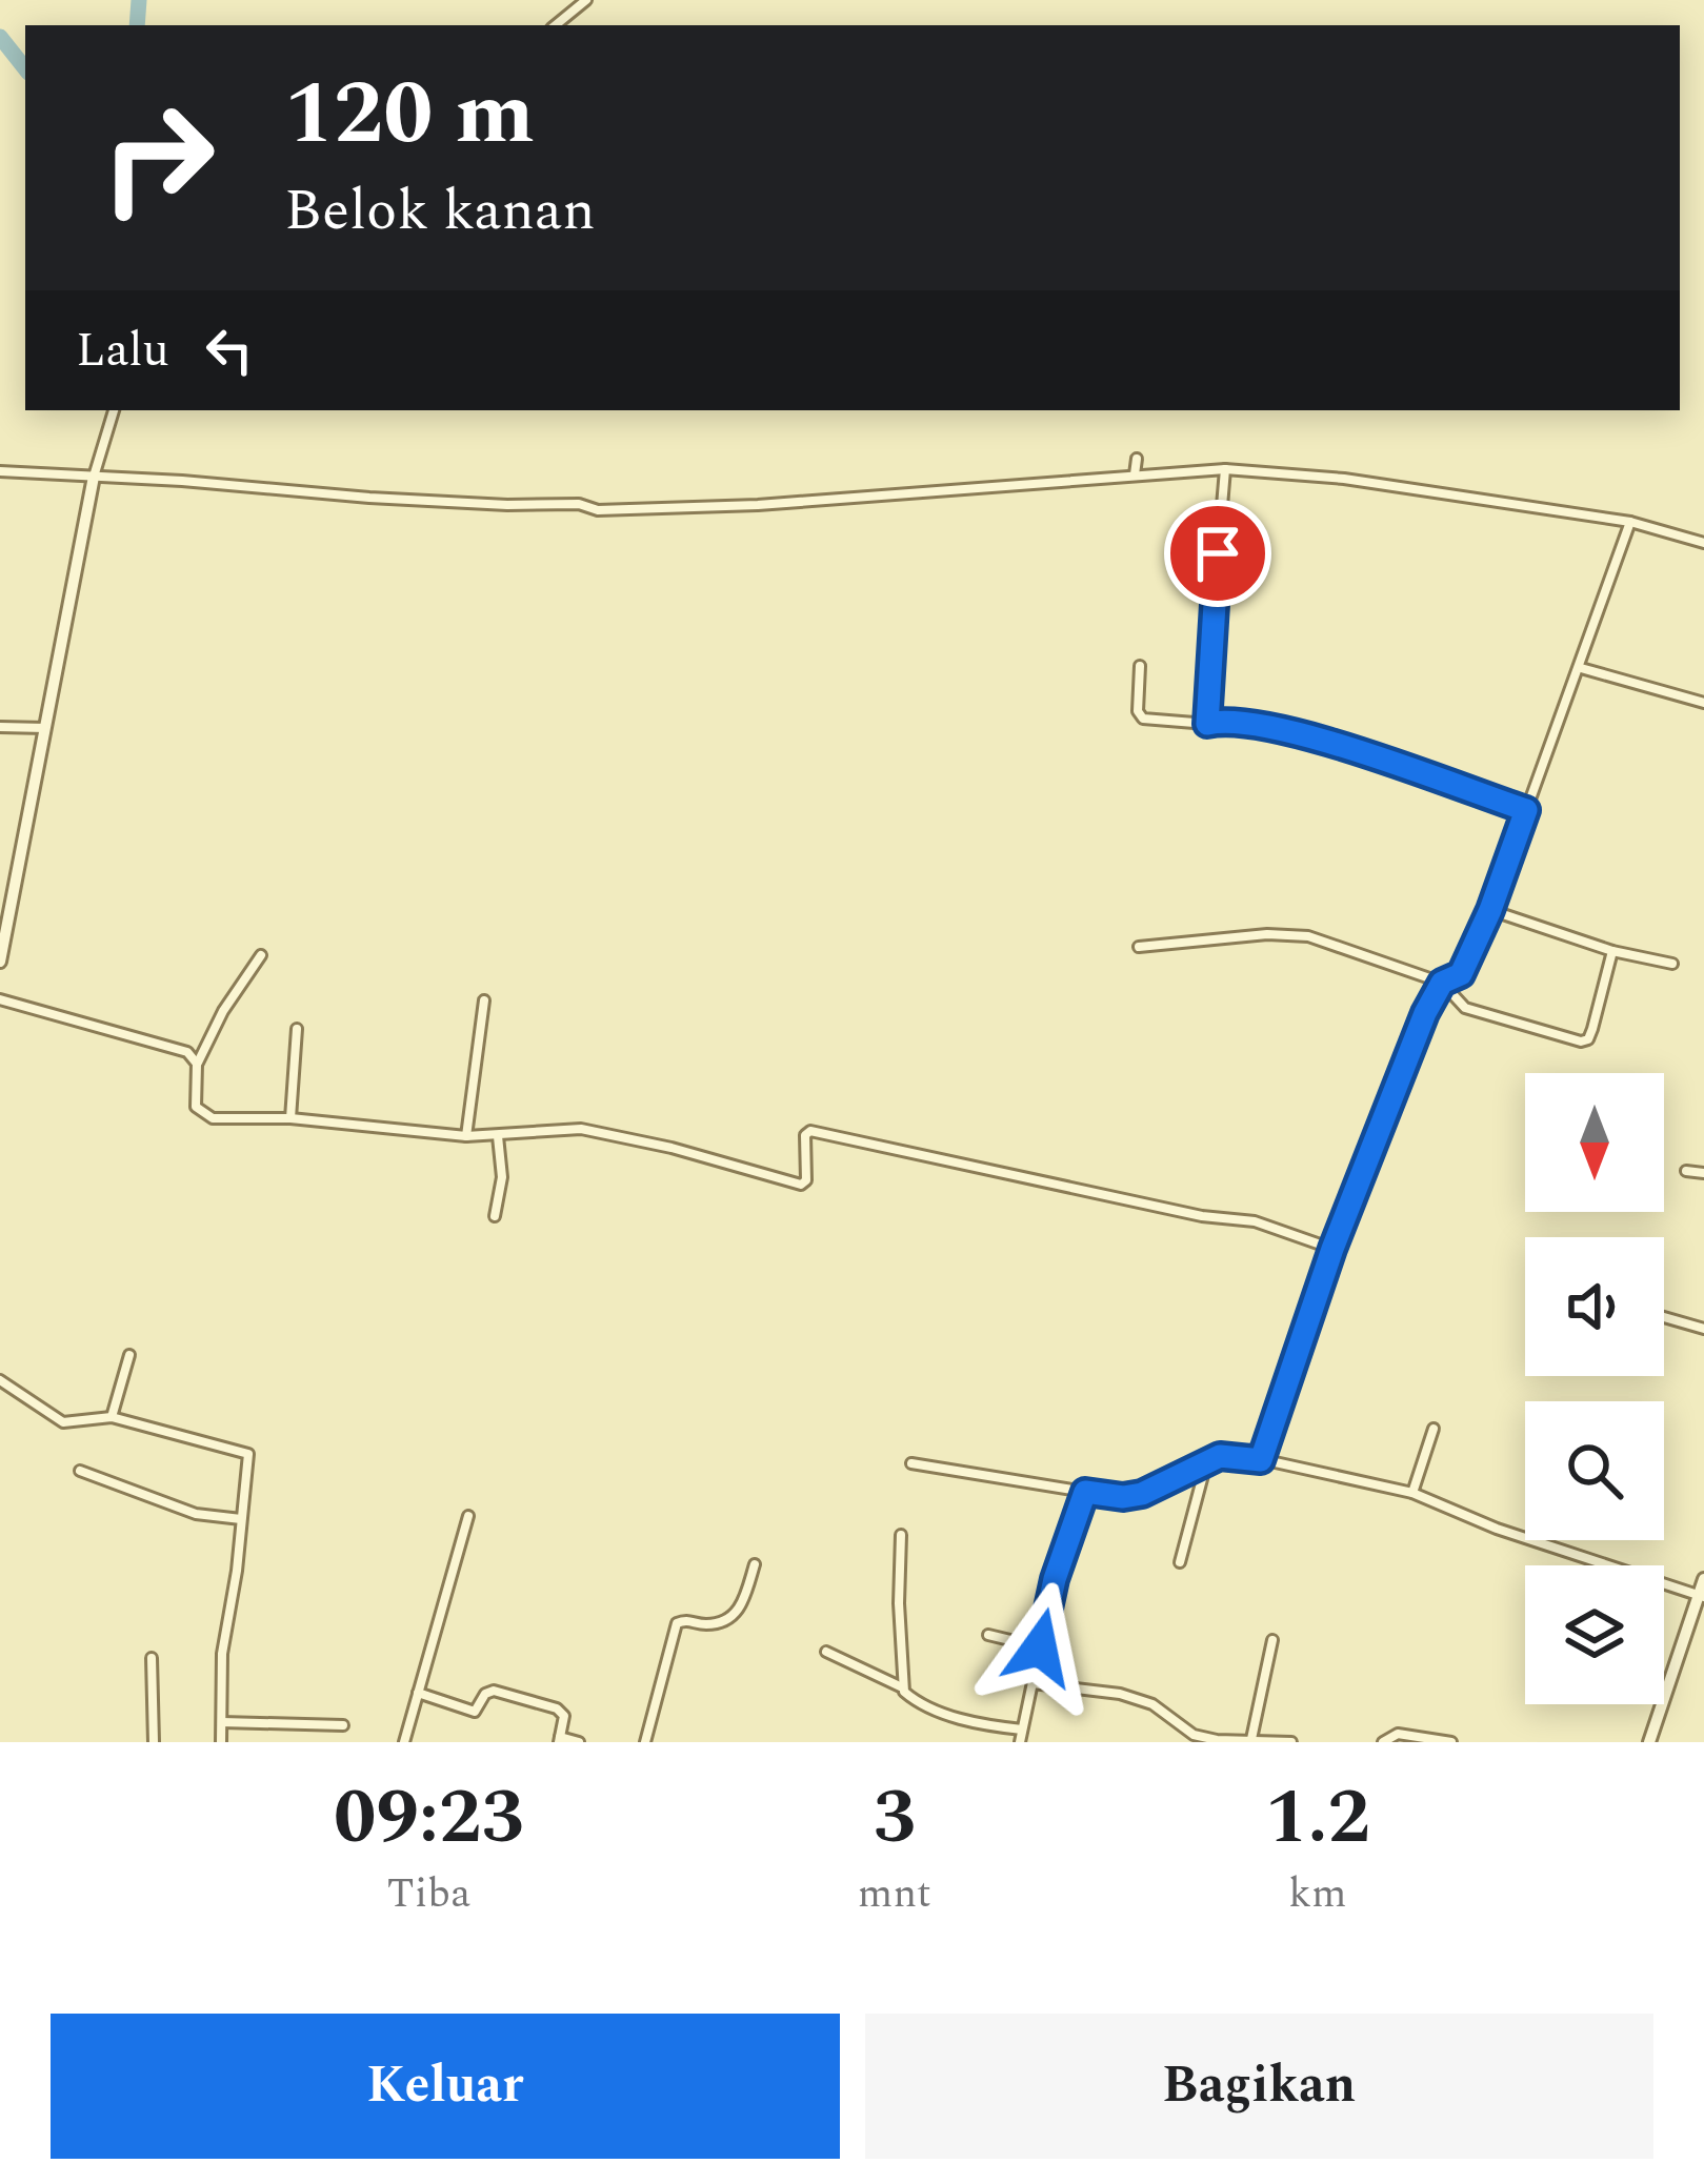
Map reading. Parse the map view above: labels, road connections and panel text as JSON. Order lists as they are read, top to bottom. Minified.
{"north":"bottom","page":{"turn":["120 m","Belok kanan"],"then":"Lalu","eta":["09:23","Tiba","3","mnt","1.2","km"],"buttons":["Keluar","Bagikan"]}}
